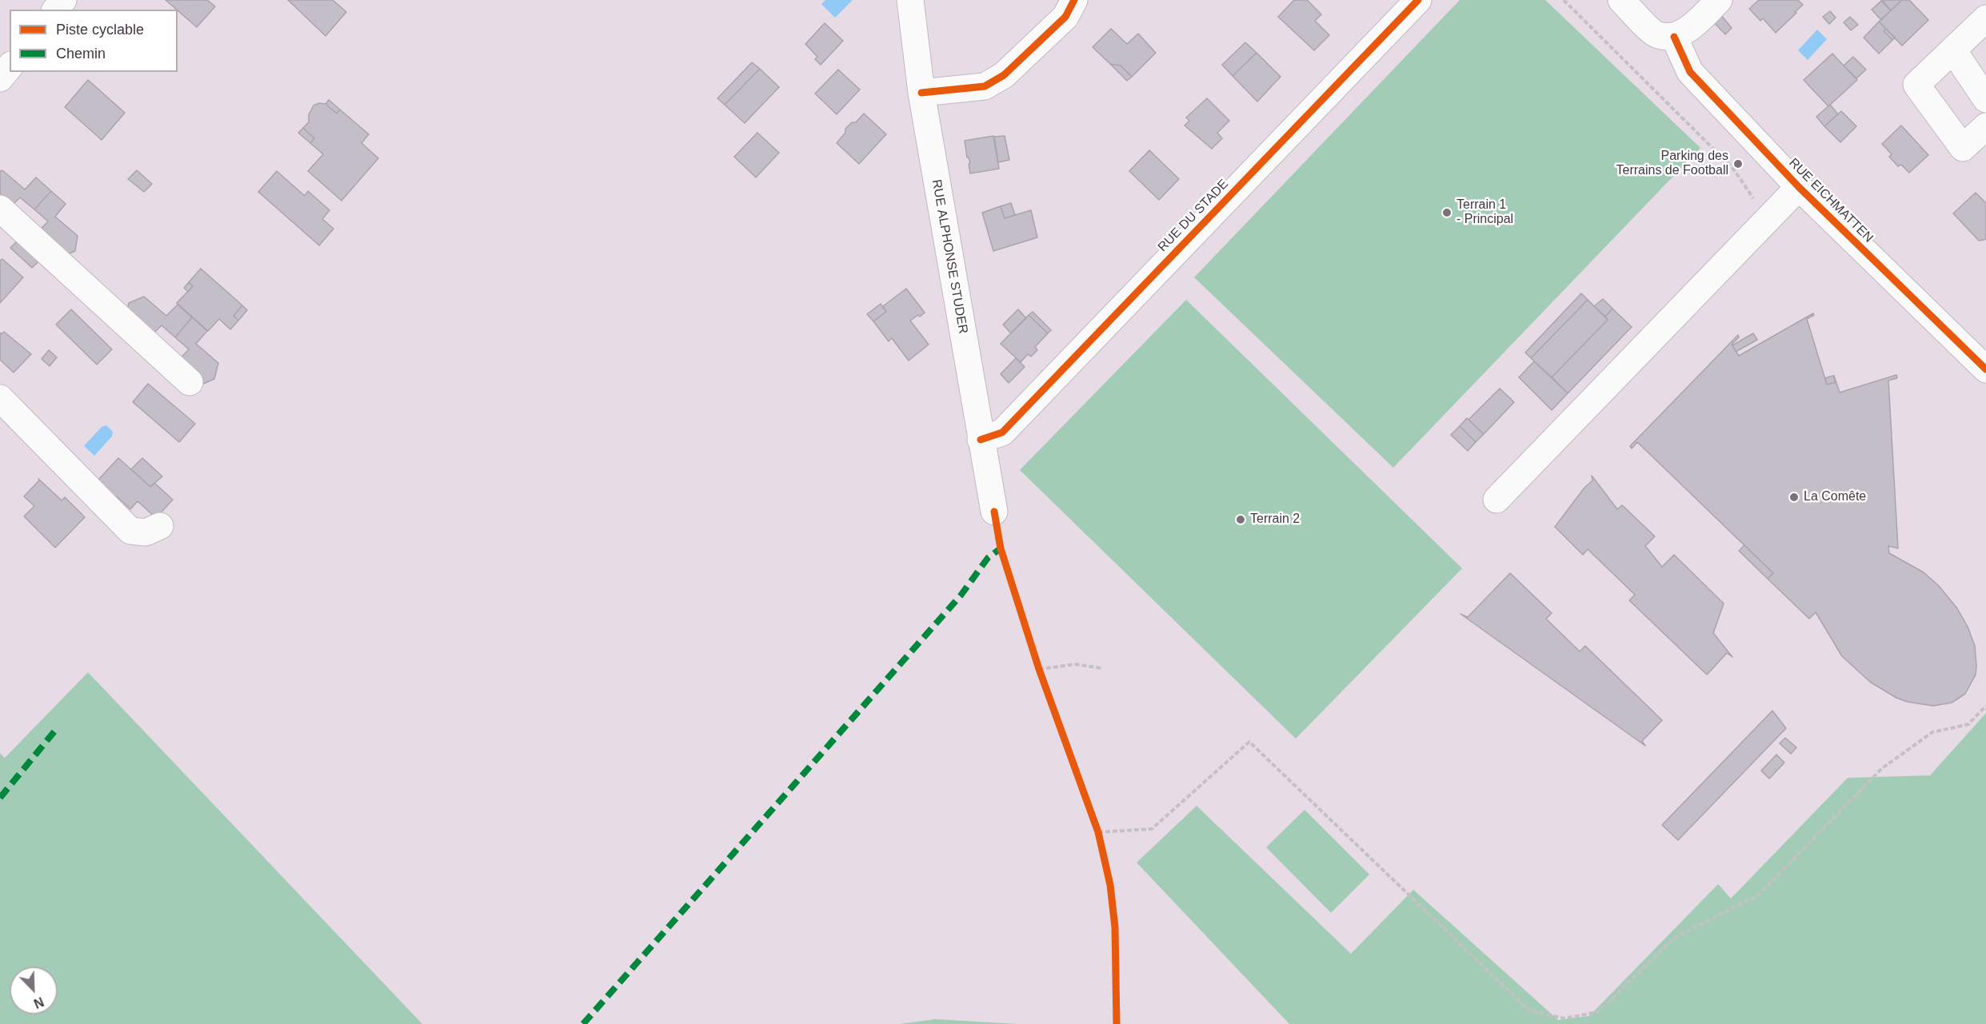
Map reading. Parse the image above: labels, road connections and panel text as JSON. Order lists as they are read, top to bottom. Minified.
{"streets":{"street":["RUE EICHMATTEN","RUE DU STADE","RUE ALPHONSE STUDER"]},"crossings":[["RUE DU STADE","RUE ALPHONSE STUDER"]],"places":["Parking des Terrains de Football","Terrain 1 - Principal","La Comête","Terrain 2"],"legend":["Piste cyclable","Chemin"],"north":"bottom right"}
